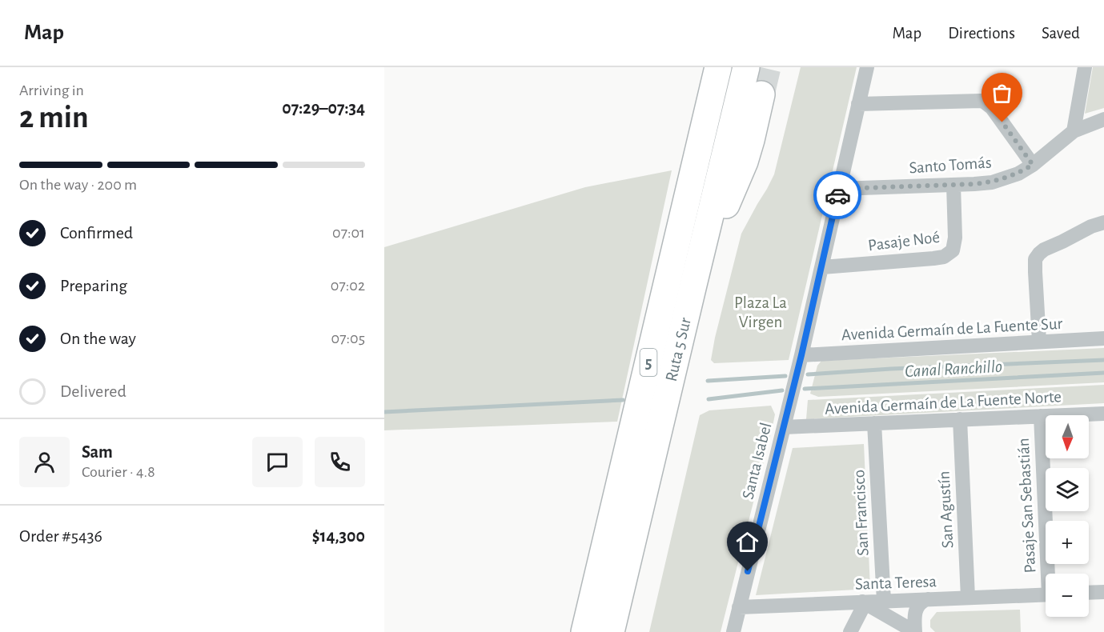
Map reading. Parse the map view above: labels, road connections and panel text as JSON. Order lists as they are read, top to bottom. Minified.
{"streets":{"highway":["Ruta 5 Sur","5"],"street":["Santo Tomás","Pasaje Noé","Avenida Germaín de La Fuente Sur","Avenida Germaín de La Fuente Norte","Santa Isabel","Pasaje San Sebastián","San Agustín","San Francisco","Santa Teresa"]},"crossings":[["Santo Tomás","Pasaje Noé"],["Santo Tomás","Santa Isabel"],["Pasaje Noé","Santa Isabel"],["Avenida Germaín de La Fuente Sur","Santa Isabel"],["Avenida Germaín de La Fuente Norte","Santa Isabel"],["Avenida Germaín de La Fuente Norte","Pasaje San Sebastián"],["Avenida Germaín de La Fuente Norte","San Agustín"],["Avenida Germaín de La Fuente Norte","San Francisco"],["Santa Isabel","Santa Teresa"],["San Agustín","Santa Teresa"],["San Francisco","Santa Teresa"]],"water":["Canal Ranchillo"],"parks":["Plaza La Virgen"],"north":"bottom","page":{"header":"Map","nav":["Map","Directions","Saved"],"heading":["2 min","Arriving in","07:29–07:34"],"panel":["Sam","Courier · 4.8","Order #5436","$14,300"],"bar":"On the way · 200 m","list":[["Confirmed","07:01"],["Preparing","07:02"],["On the way","07:05"],"Delivered"],"map_buttons":["+","−"]}}
